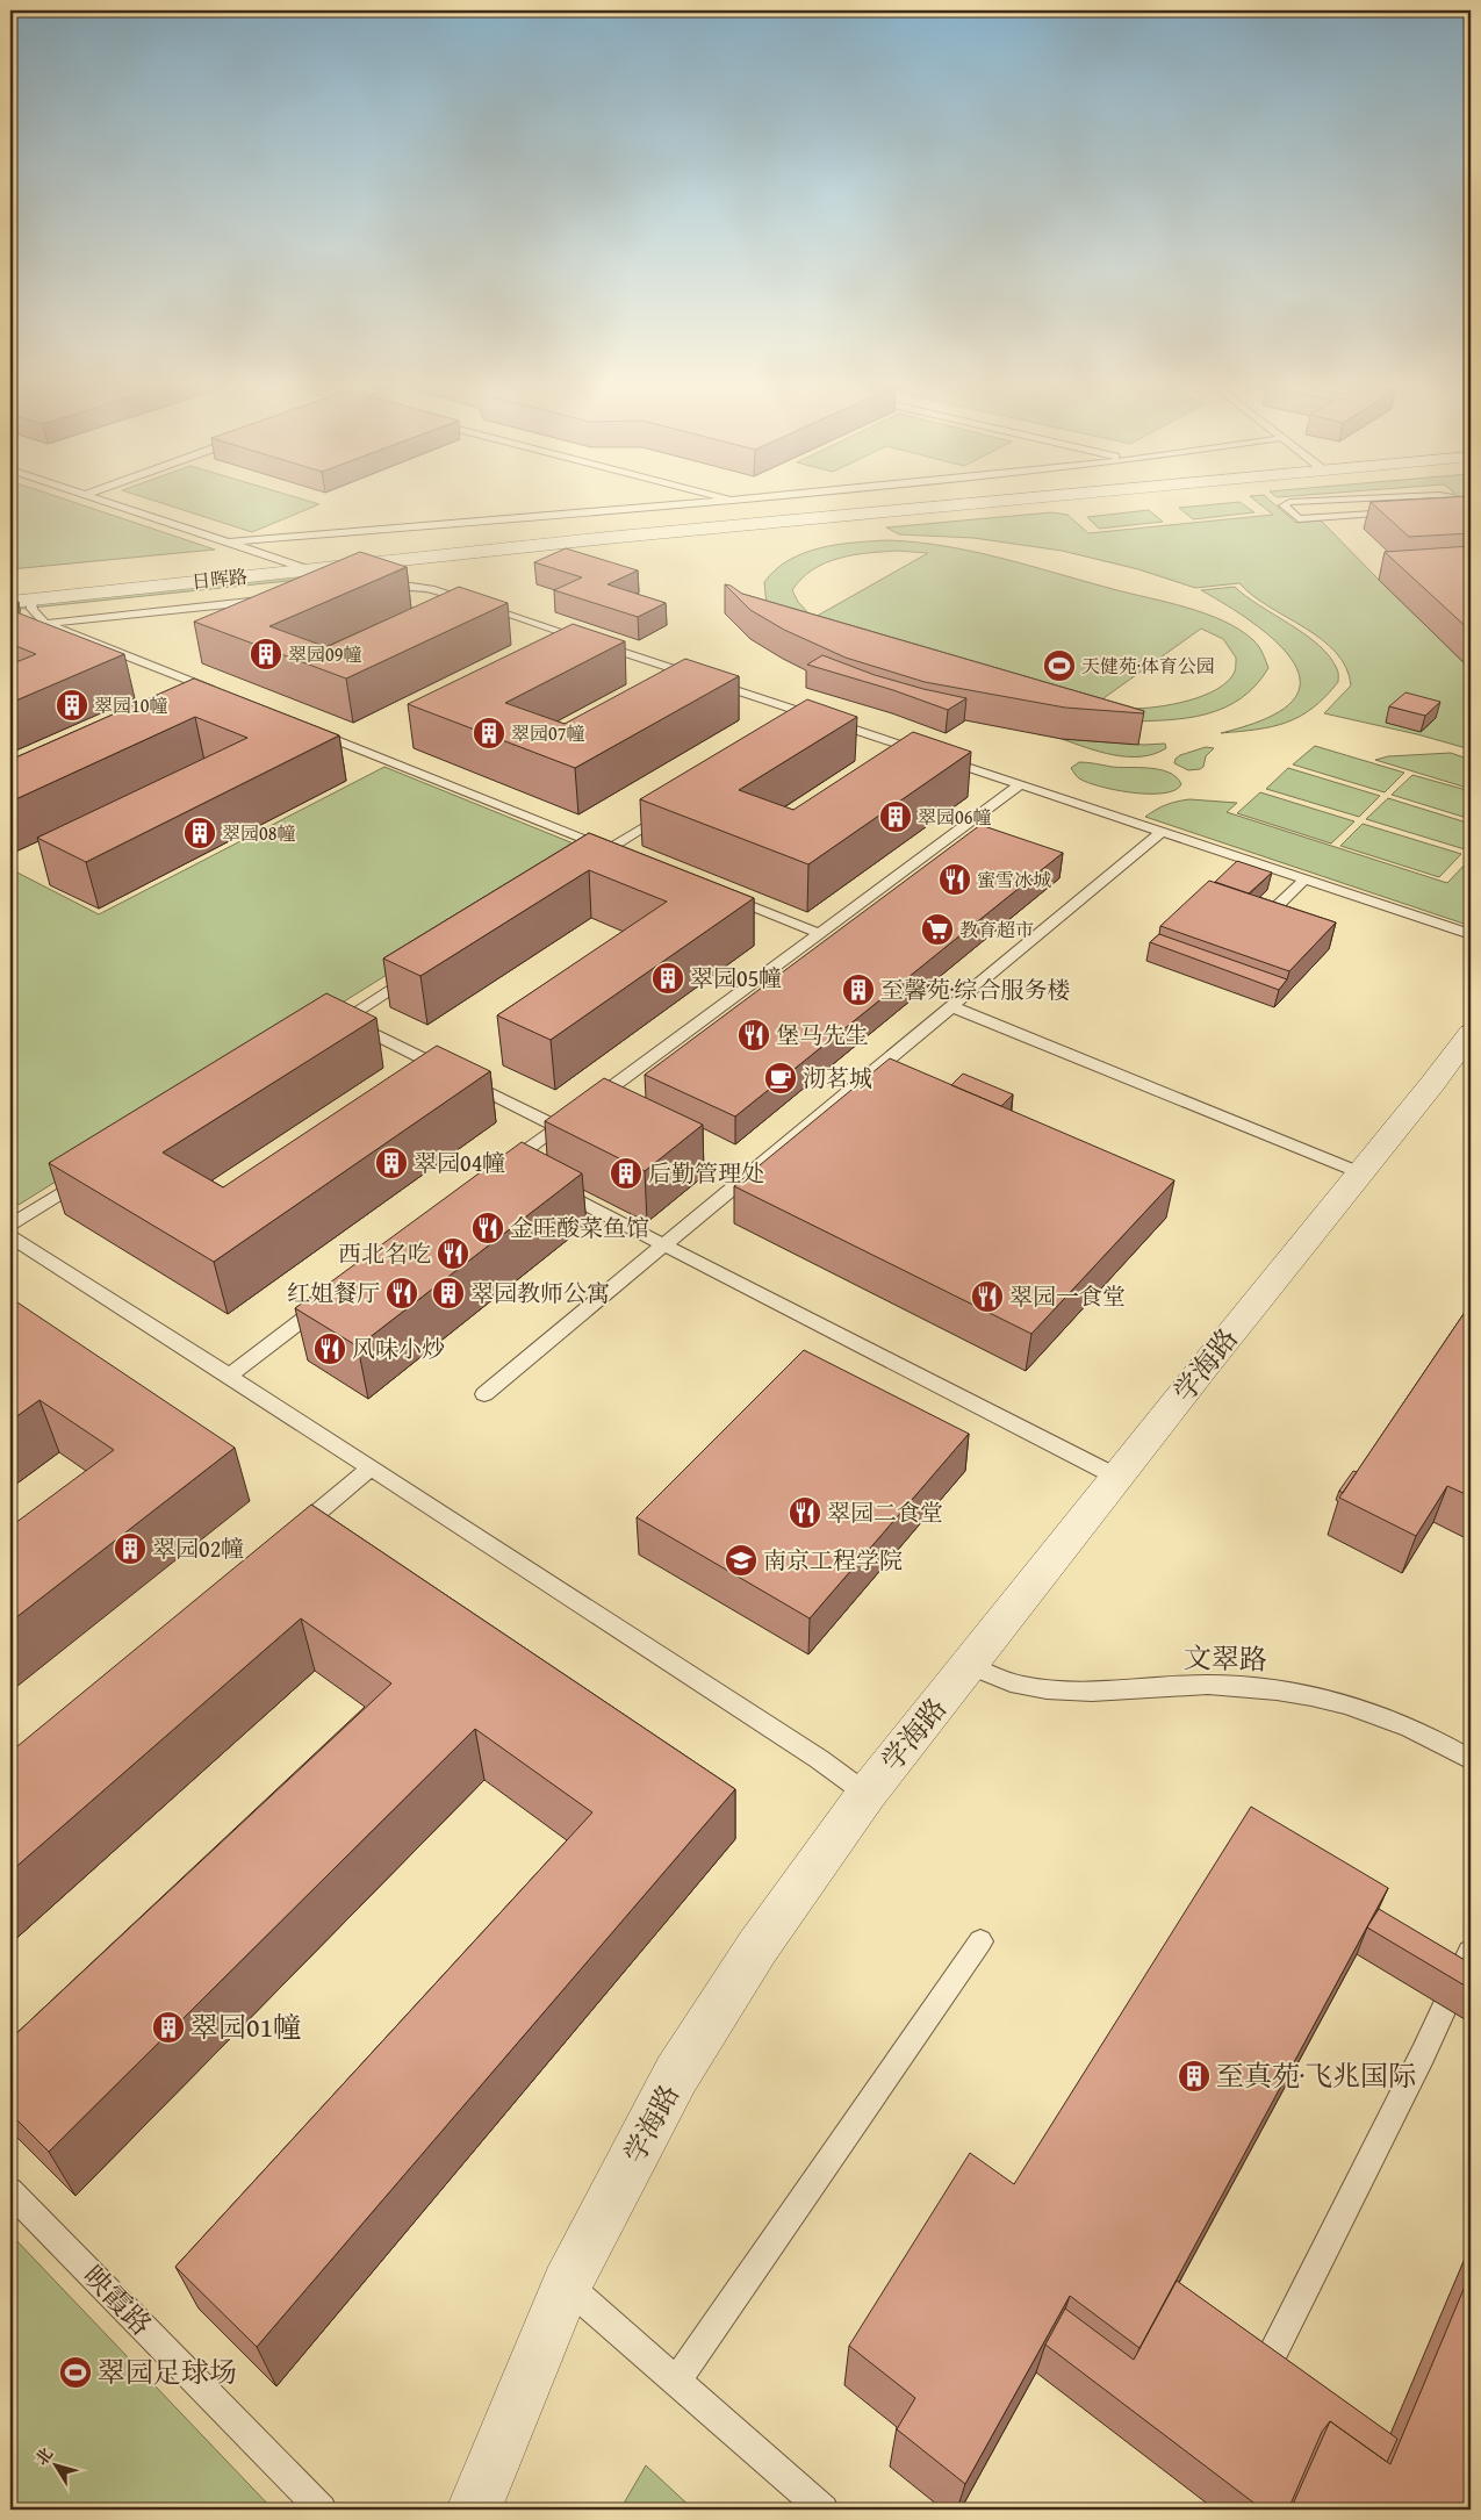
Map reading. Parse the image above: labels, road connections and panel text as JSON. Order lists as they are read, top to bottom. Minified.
{"streets":{"street":["日晖路","学海路"],"lane":["文翠路","映霞路"]},"crossings":[["学海路","文翠路"]],"places":{"building":["翠园09幢","翠园10幢","翠园07幢","翠园06幢","翠园08幢","翠园05幢","至馨苑·综合服务楼","翠园04幢","后勤管理处","翠园教师公寓","翠园02幢","翠园01幢","至真苑·飞兆国际"],"sports":["天健苑·体育公园","翠园足球场"],"restaurant":["蜜雪冰城","堡马先生","金旺酸菜鱼馆","西北名吃","红姐餐厅","翠园一食堂","风味小炒","翠园二食堂"],"supermarket":["教育超市"],"cafe":["沏茗城"],"school or university":["南京工程学院"]},"north":"top left"}
